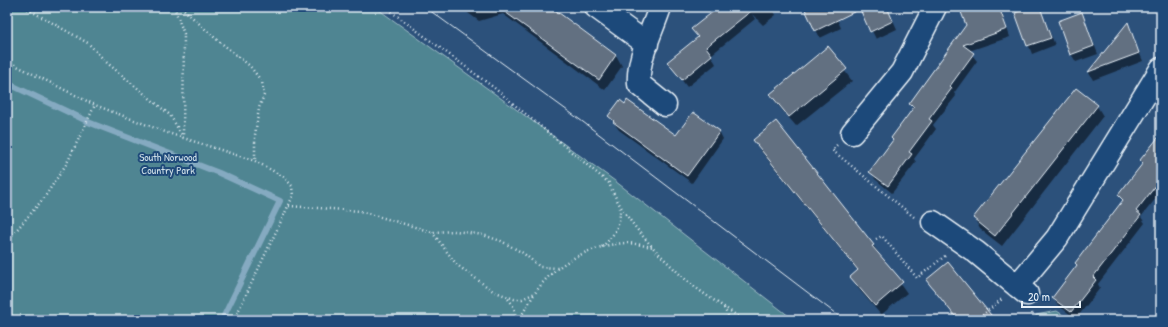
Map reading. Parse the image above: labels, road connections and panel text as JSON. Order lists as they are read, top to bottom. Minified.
{"parks":["South Norwood Country Park"],"scale_bar":"20 m"}
